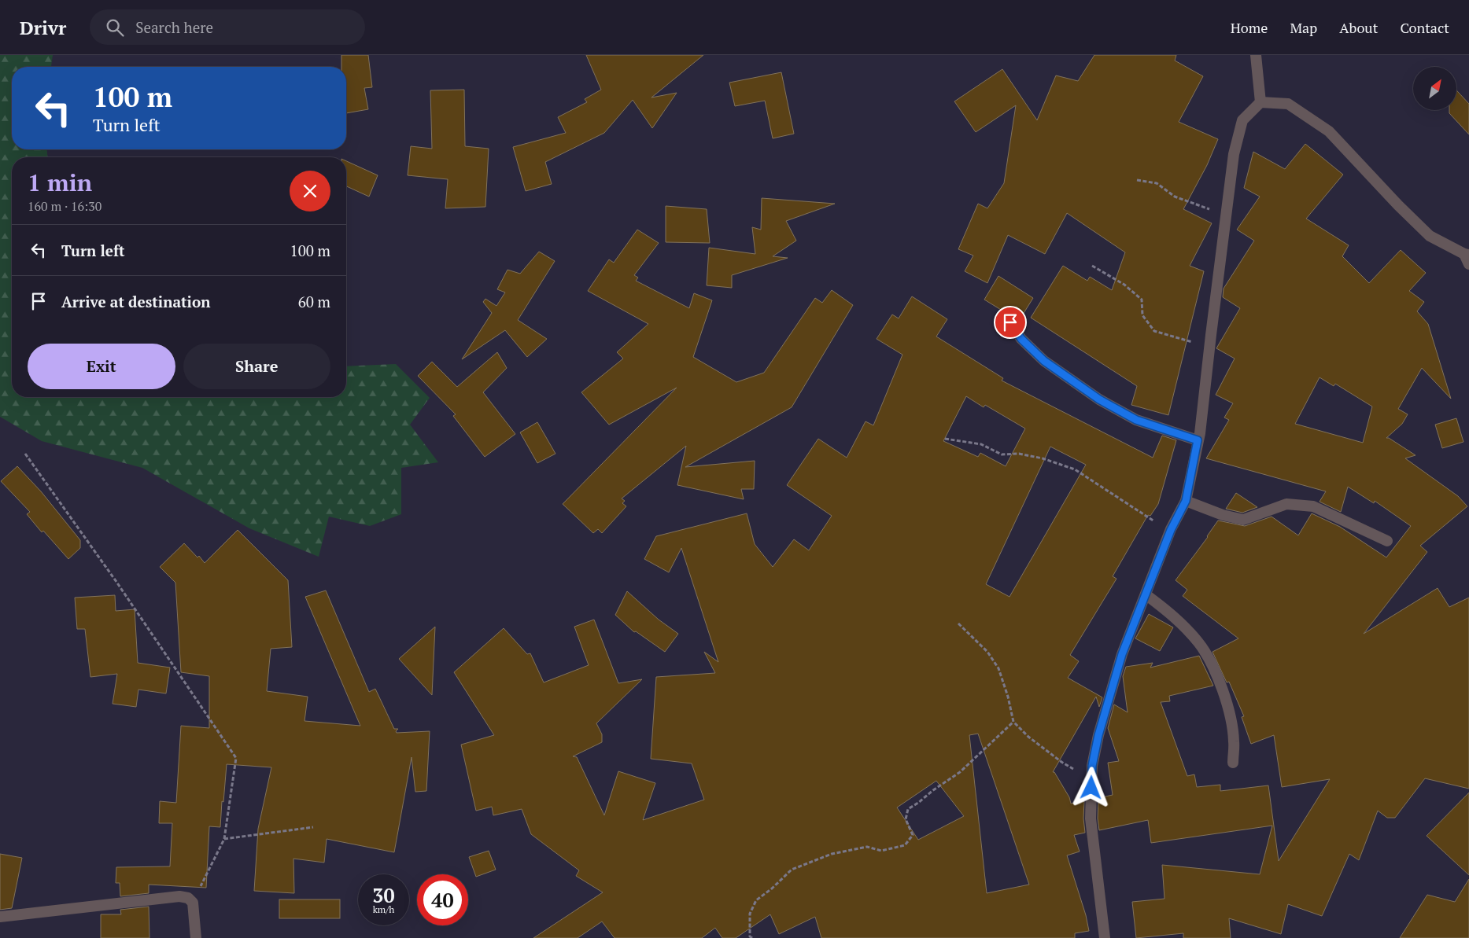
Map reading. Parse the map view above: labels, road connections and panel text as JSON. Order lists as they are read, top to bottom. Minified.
{"north":"top right","page":{"header":"Drivr","search":"Search here","nav":["Home","Map","About","Contact"],"turn":["100 m","Turn left"],"heading":["1 min","160 m · 16:30"],"list":[{"name":"Turn left","value":"100 m"},{"name":"Arrive at destination","value":"60 m"}],"buttons":["Exit","Share"],"speed":"30 km/h","limit":"40"}}
